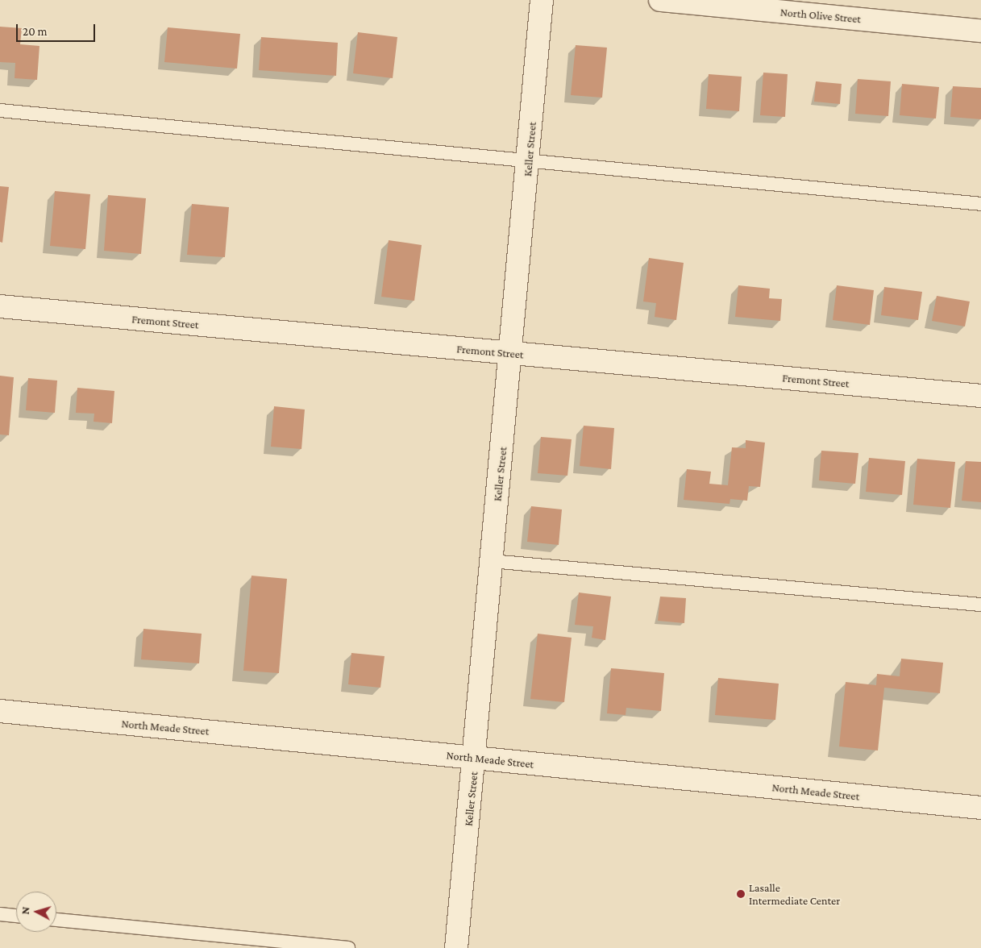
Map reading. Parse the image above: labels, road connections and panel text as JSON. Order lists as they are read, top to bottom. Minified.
{"streets":{"street":["North Olive Street","Keller Street","Fremont Street","North Meade Street"]},"crossings":[["Keller Street","Fremont Street"],["Keller Street","North Meade Street"]],"places":["Lasalle Intermediate Center"],"scale_bar":"20 m","north":"left"}
